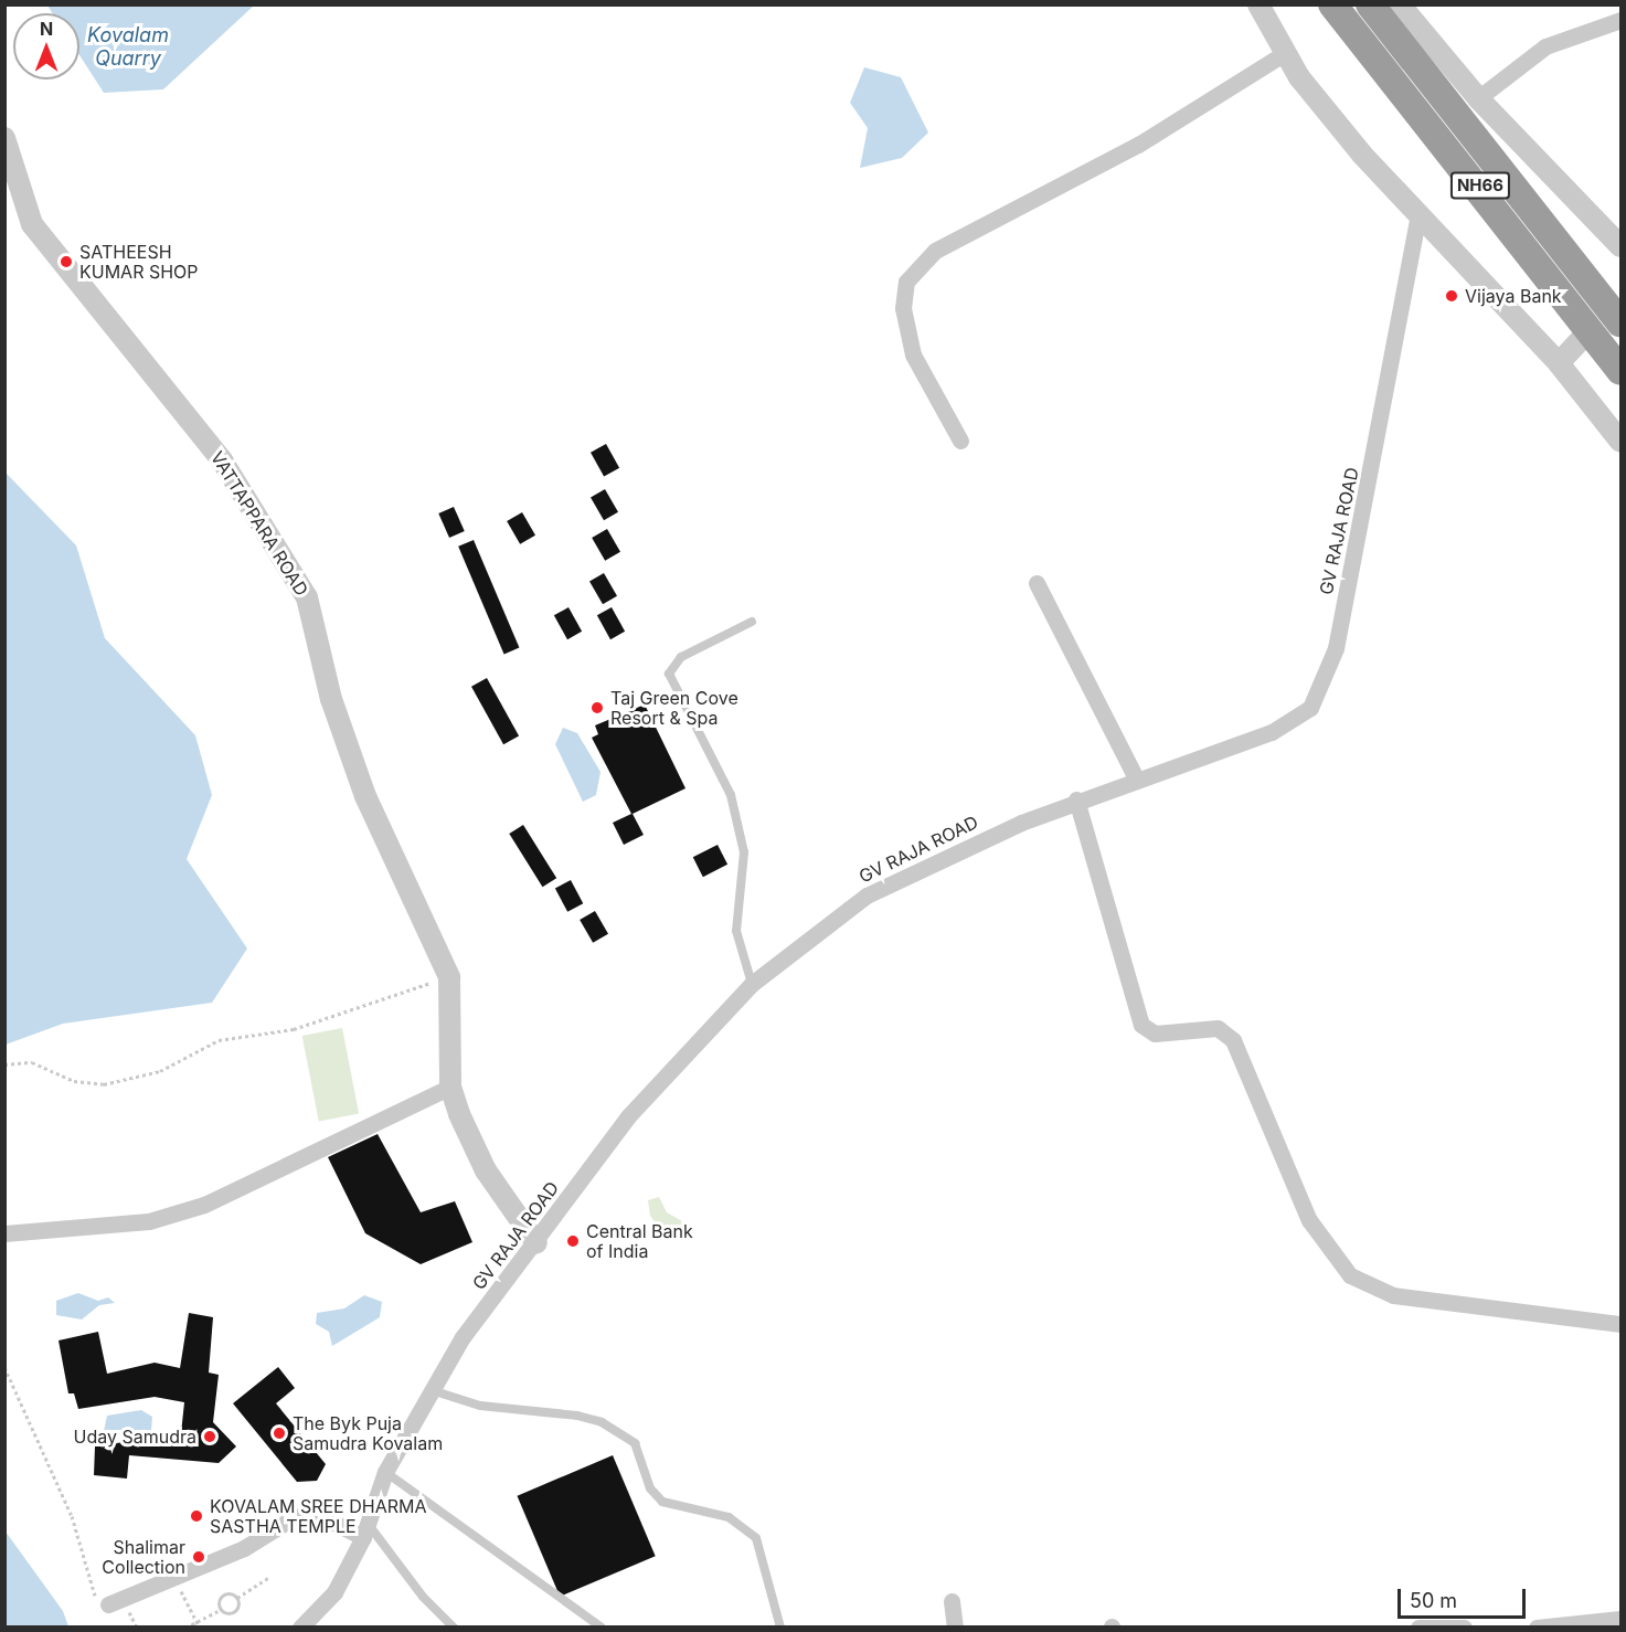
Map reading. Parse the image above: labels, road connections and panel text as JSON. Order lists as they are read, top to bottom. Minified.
{"streets":{"highway":["NH66"],"street":["VATTAPPARA ROAD","GV RAJA ROAD"]},"crossings":[["VATTAPPARA ROAD","GV RAJA ROAD"]],"water":["Kovalam Quarry"],"places":["SATHEESH KUMAR SHOP","Vijaya Bank","Taj Green Cove Resort & Spa","Central Bank of India","The Byk Puja Samudra Kovalam","Uday Samudra","KOVALAM SREE DHARMA SASTHA TEMPLE","Shalimar Collection"],"scale_bar":"50 m","north":"top"}
